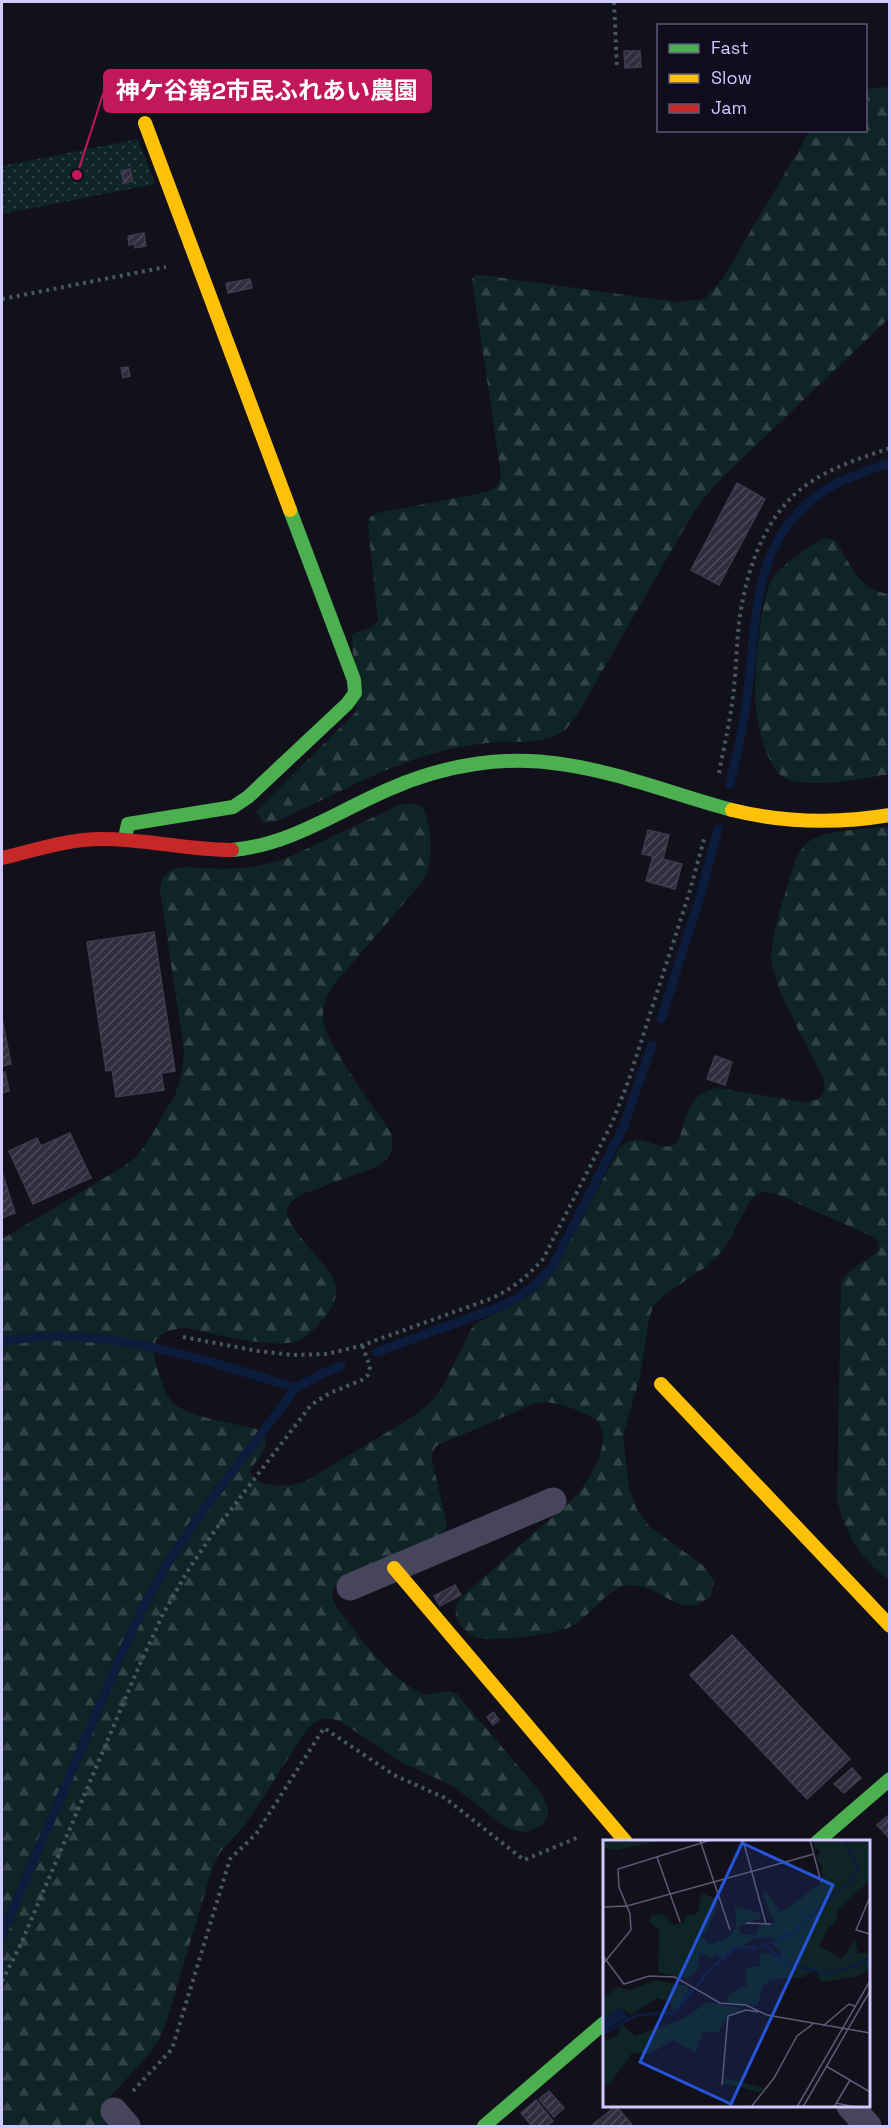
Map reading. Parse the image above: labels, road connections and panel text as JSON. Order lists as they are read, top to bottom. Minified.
{"places":["神ケ谷第2市民ふれあい農園"],"legend":["Fast","Slow","Jam"]}
